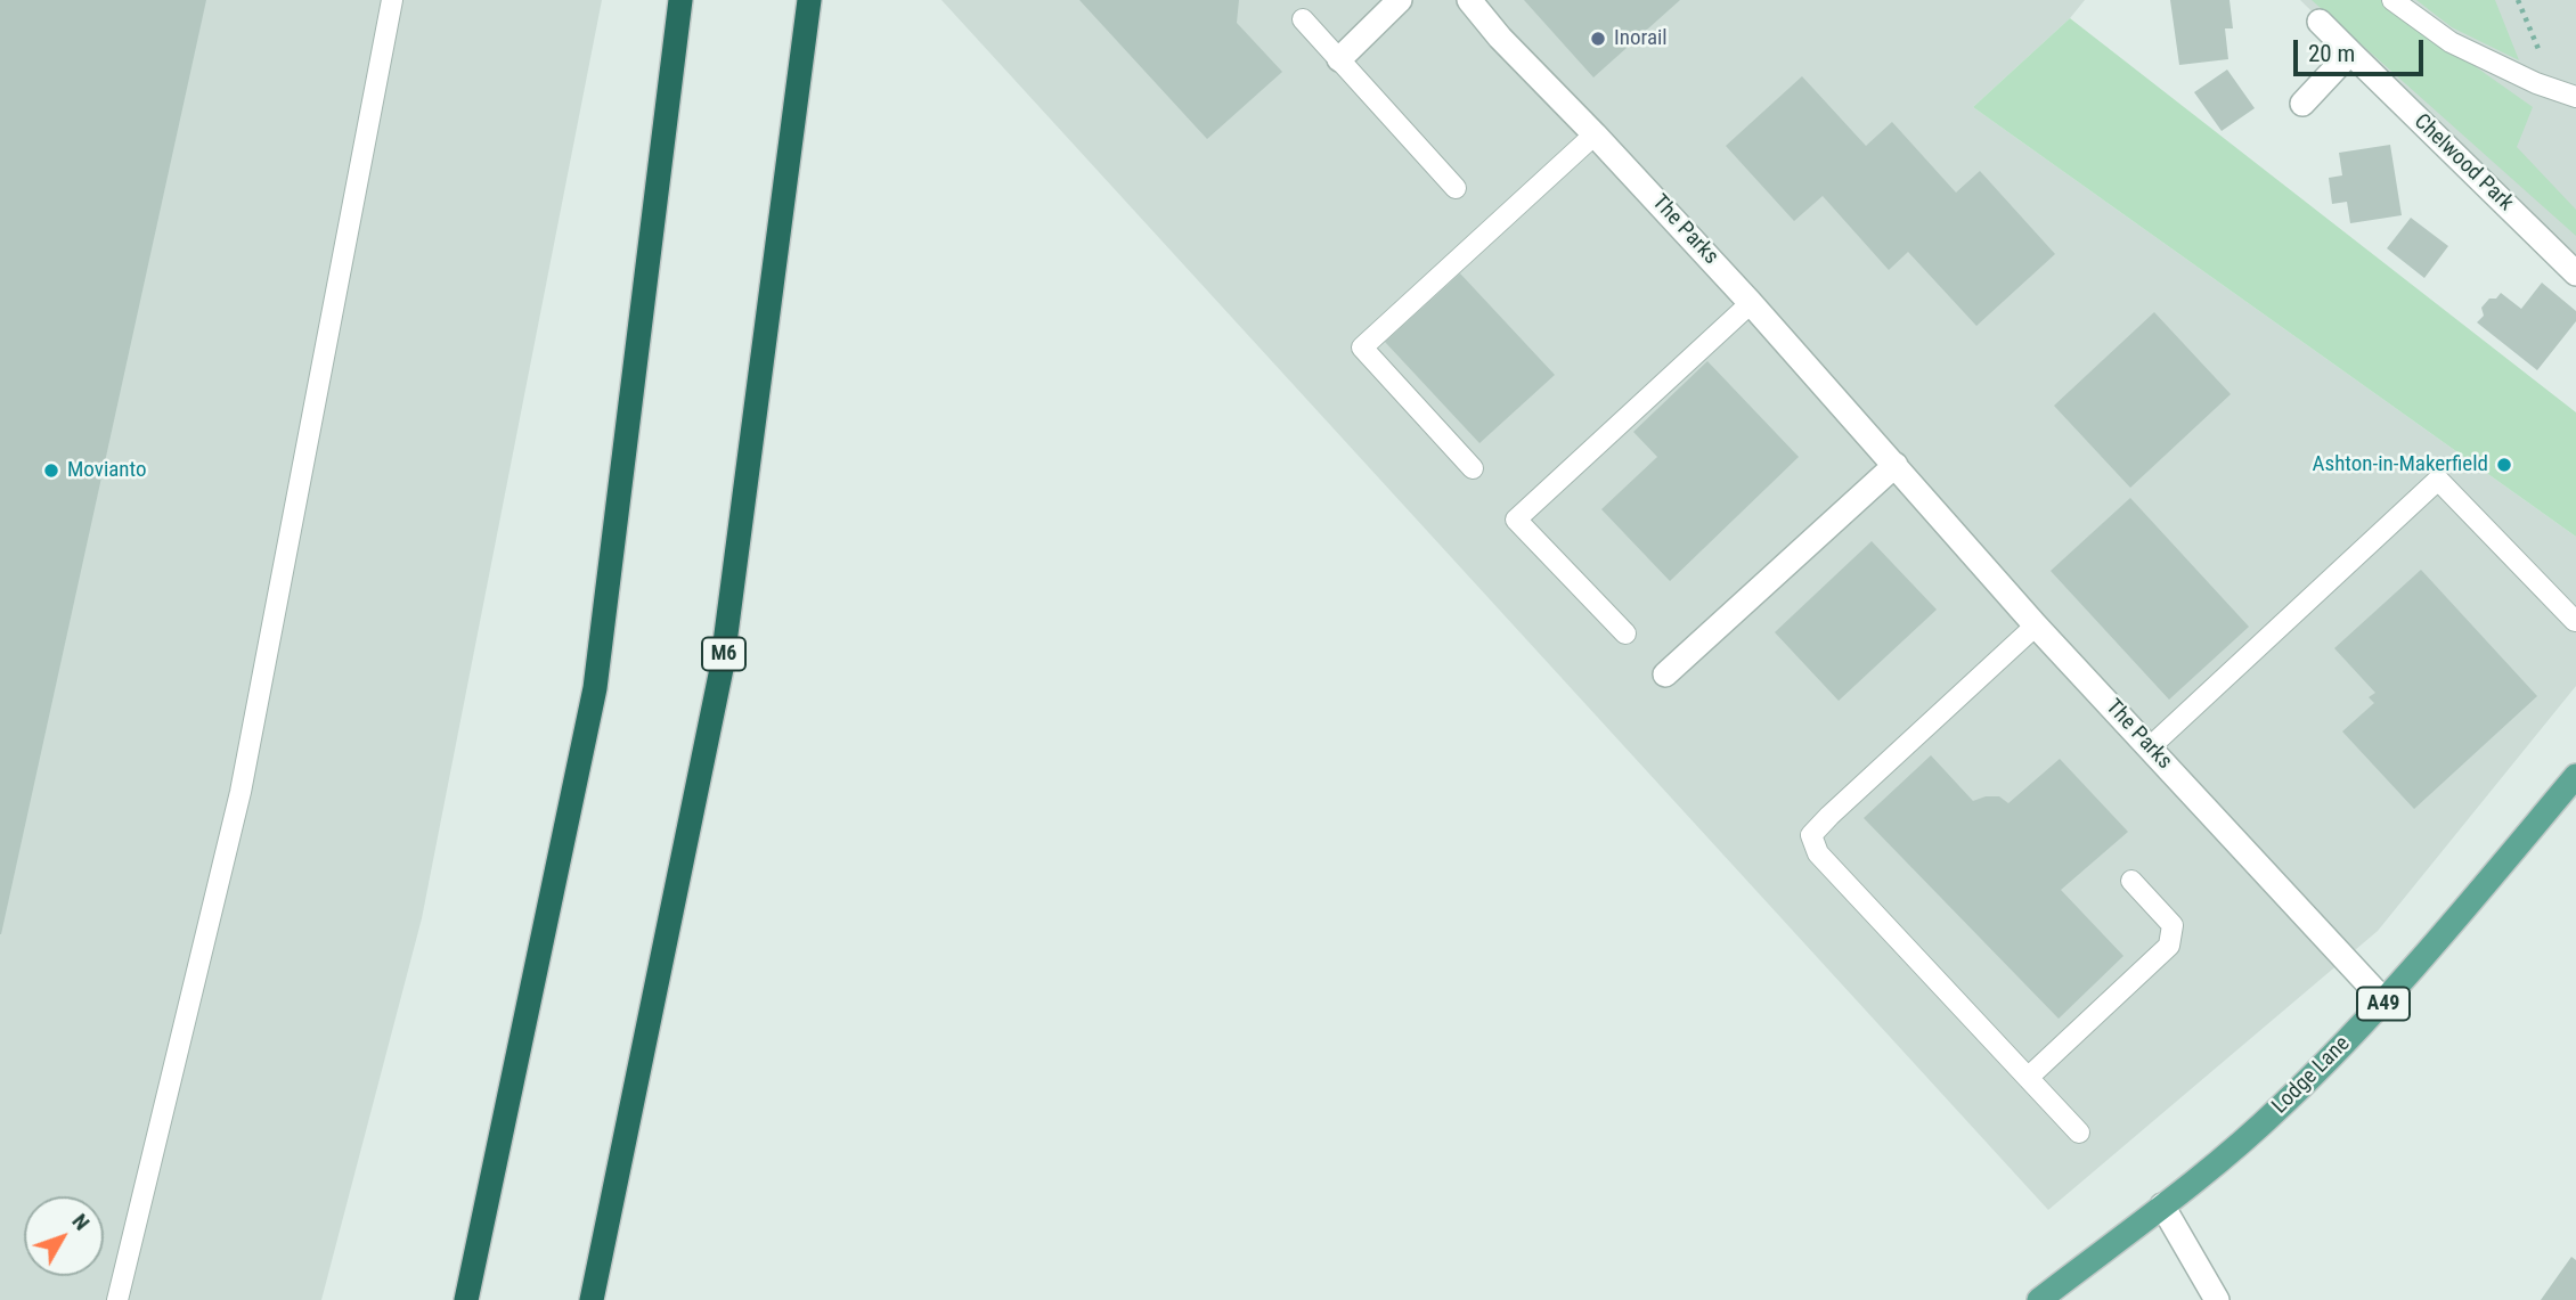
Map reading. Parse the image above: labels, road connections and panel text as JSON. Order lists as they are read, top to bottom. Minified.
{"streets":{"highway":["M6"],"main road":["A49","Lodge Lane"],"street":["Chelwood Park","The Parks"]},"crossings":[["The Parks","Lodge Lane"]],"places":["Inorail","Ashton-in-Makerfield","Movianto"],"scale_bar":"20 m","north":"top right"}
